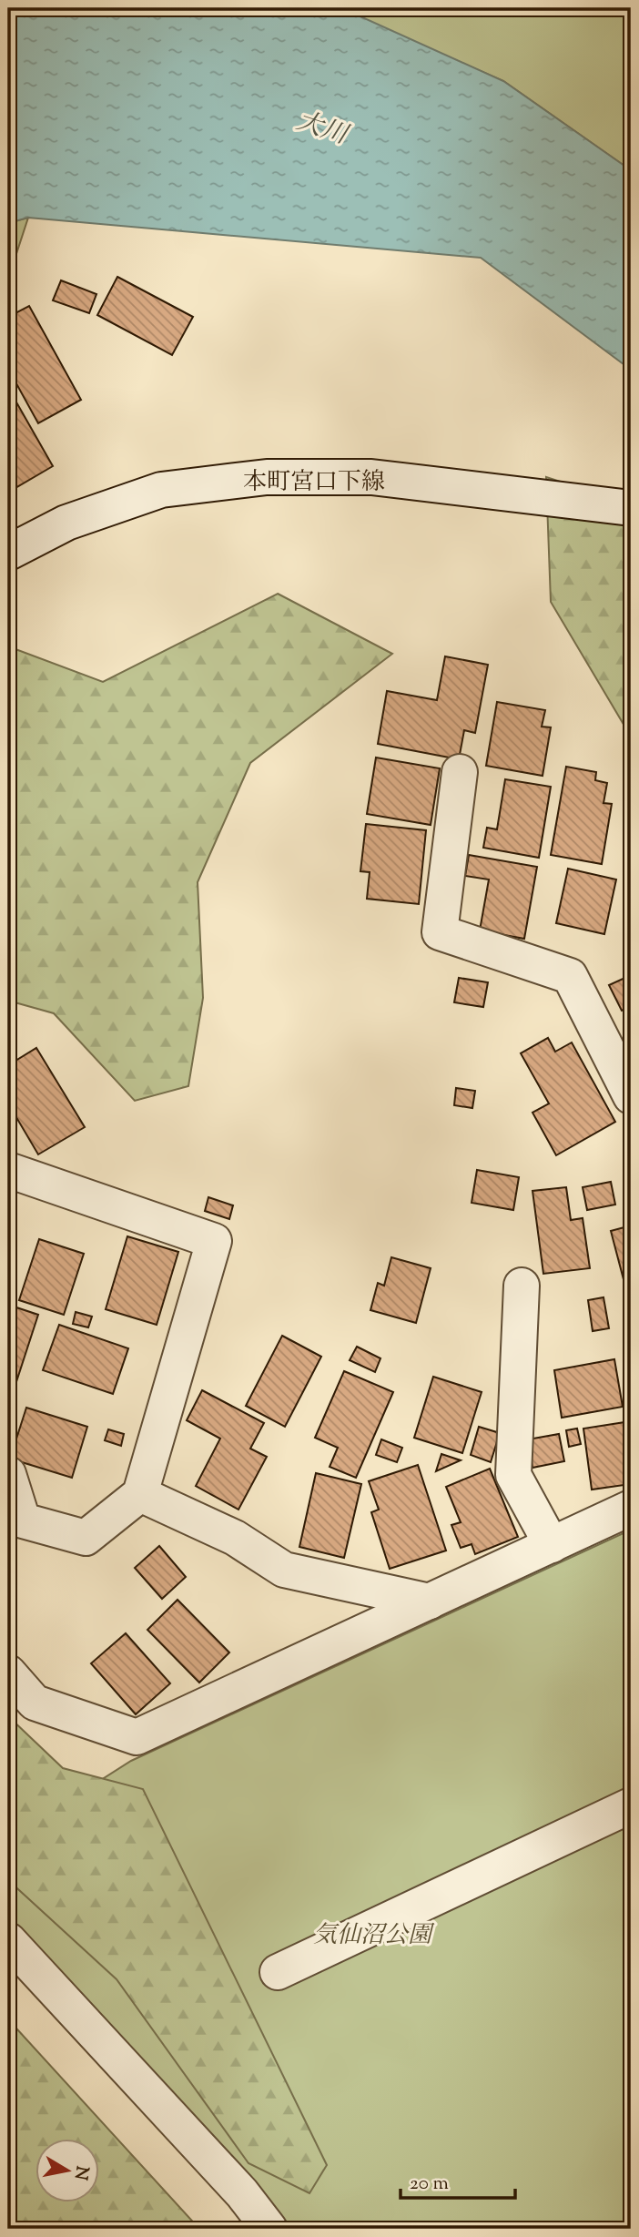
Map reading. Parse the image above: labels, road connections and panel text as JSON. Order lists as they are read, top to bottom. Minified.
{"streets":{"street":["本町宮口下線"]},"water":["大川"],"parks":["気仙沼公園"],"scale_bar":"20 m","north":"right"}
